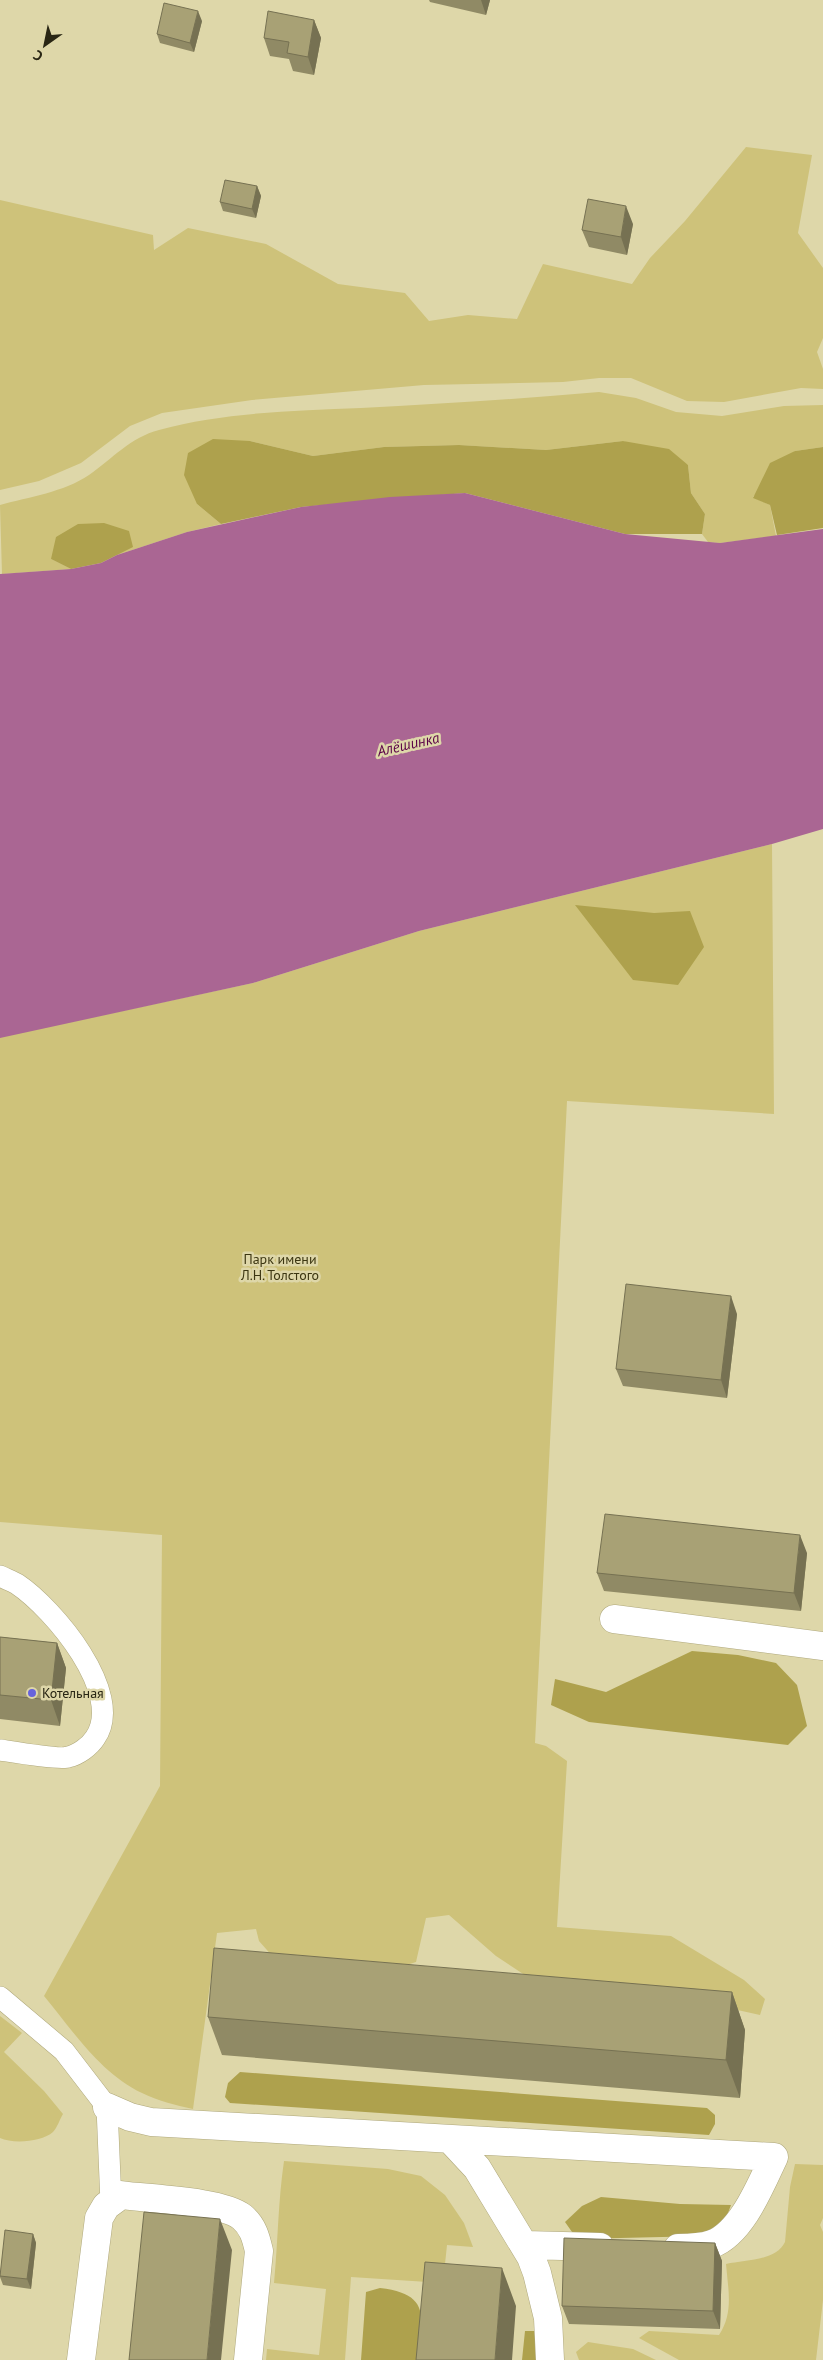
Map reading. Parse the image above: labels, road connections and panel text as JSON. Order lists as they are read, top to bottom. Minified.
{"water":["Алёшинка"],"parks":["Парк имени Л.Н. Толстого"],"places":["Котельная"],"north":"bottom left"}
